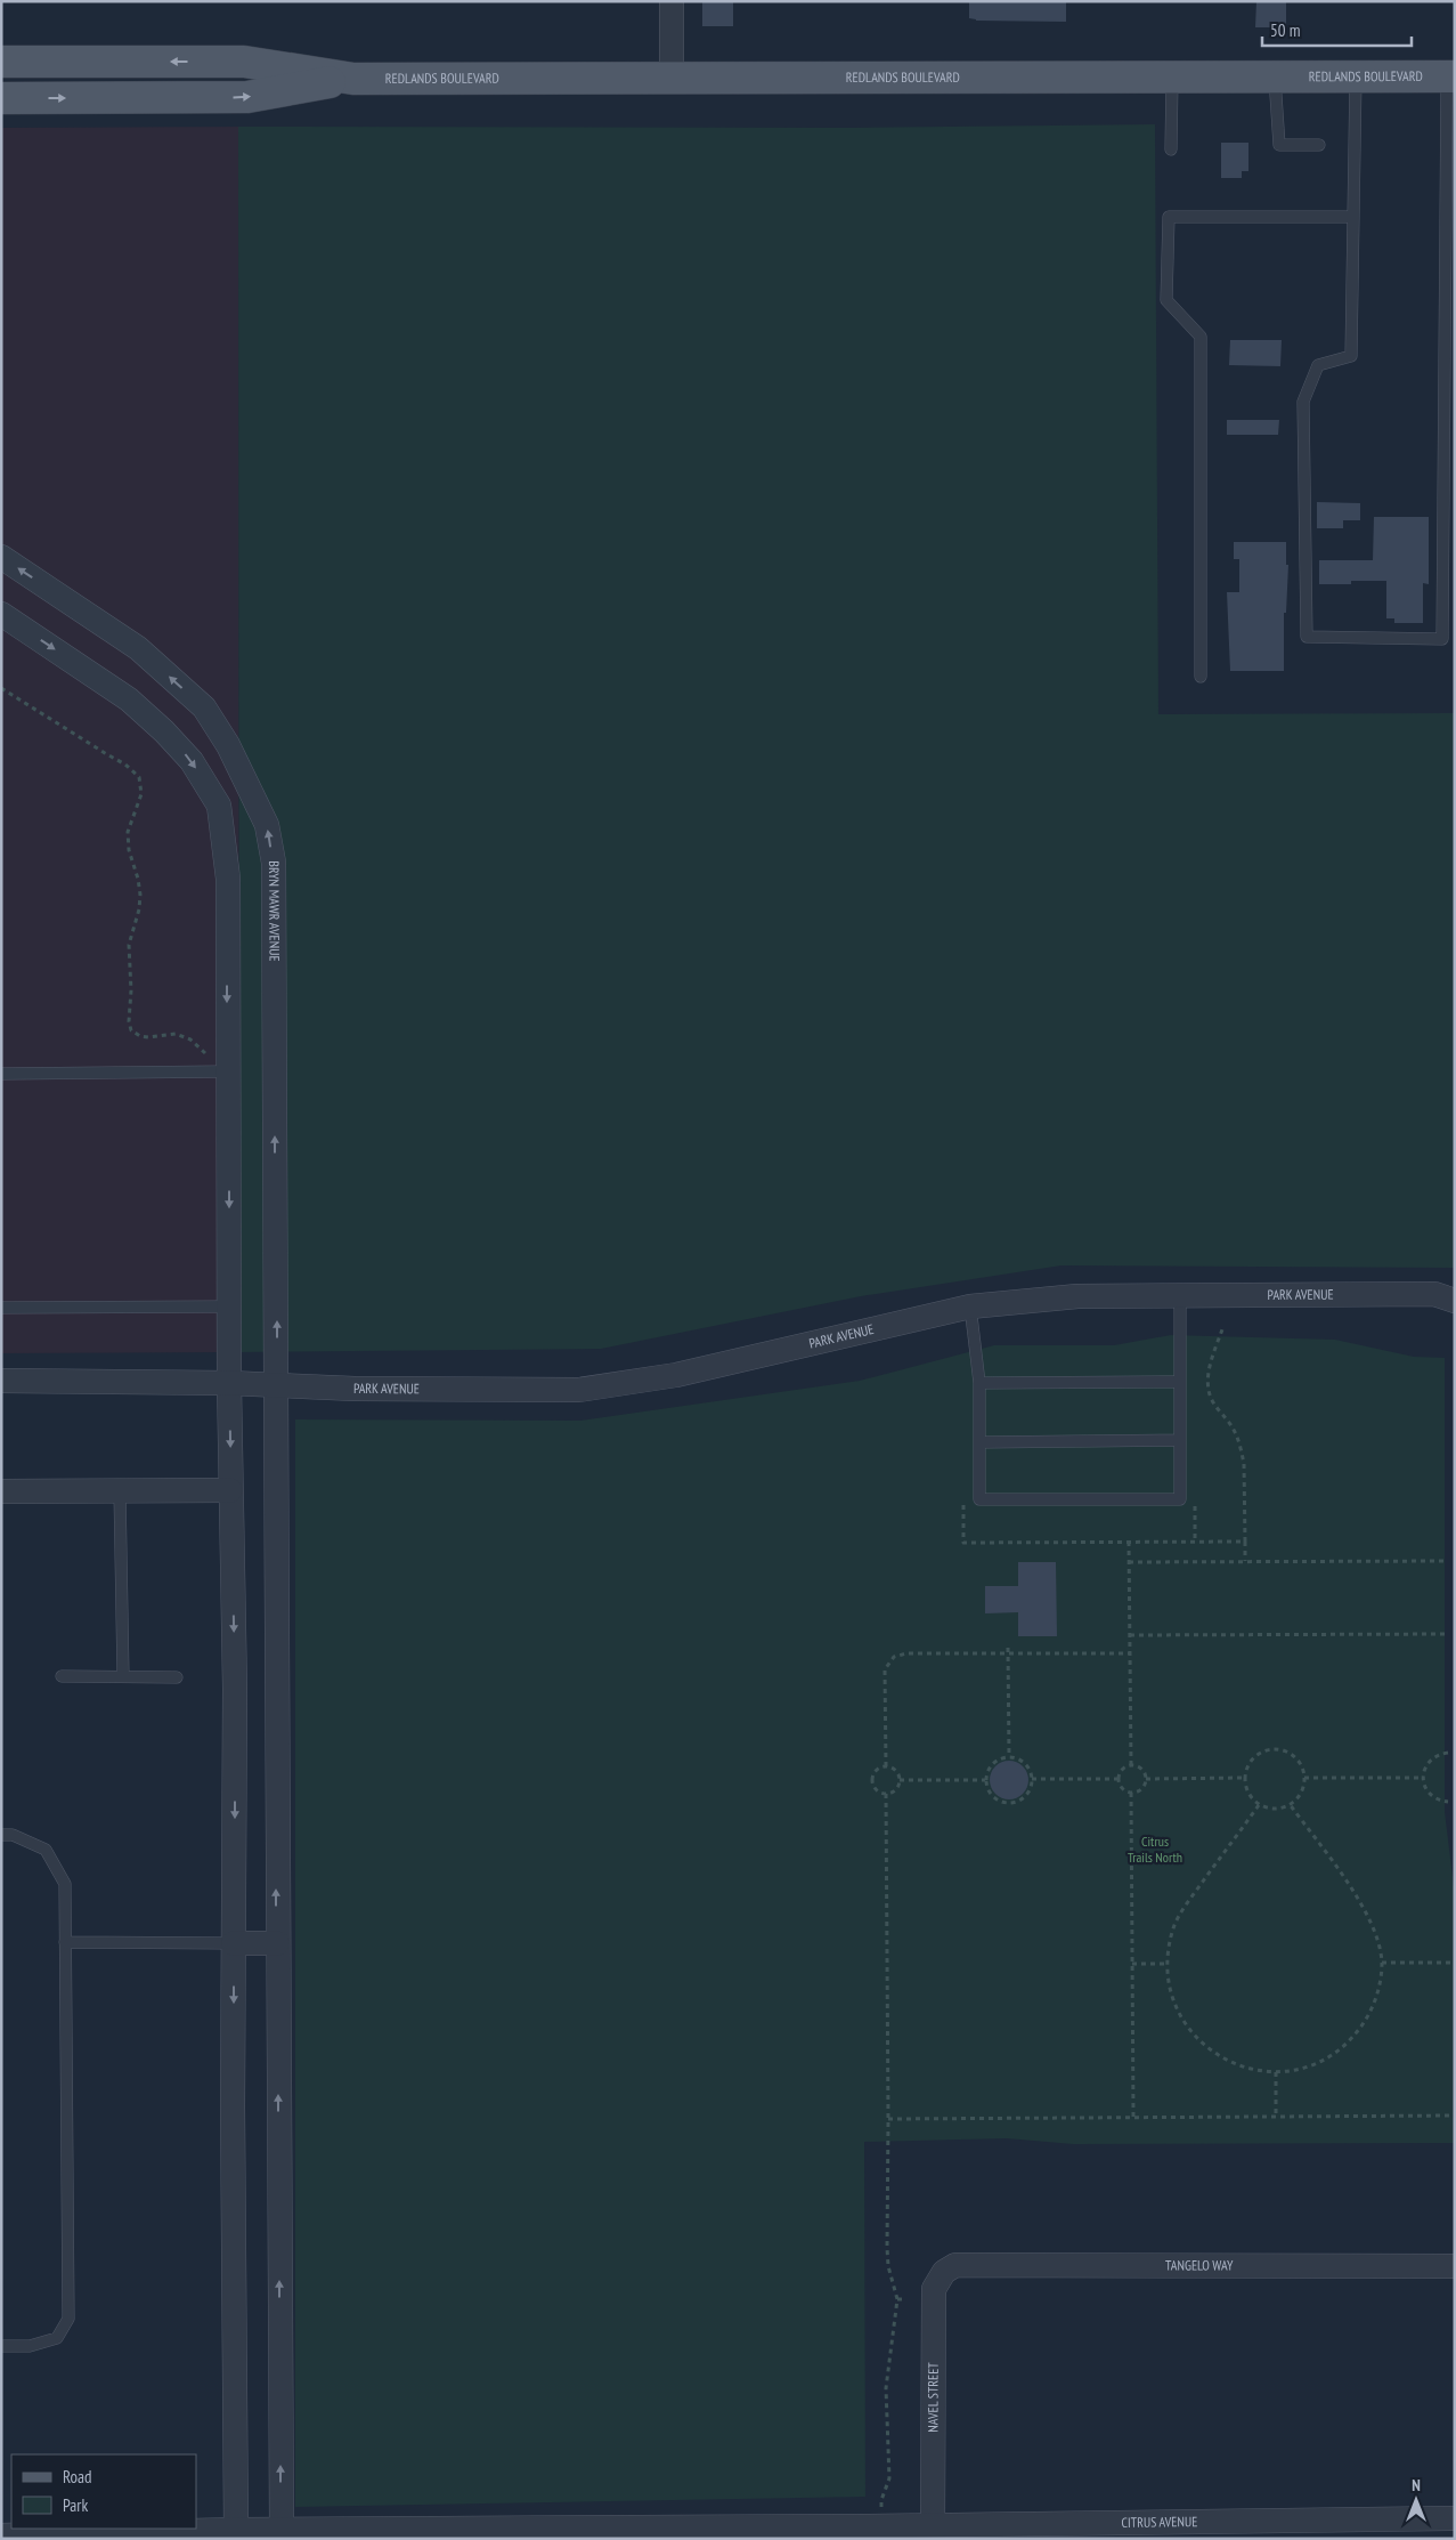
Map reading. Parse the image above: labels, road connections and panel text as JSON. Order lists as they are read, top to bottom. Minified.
{"streets":{"main road":["REDLANDS BOULEVARD"],"street":["BRYN MAWR AVENUE","PARK AVENUE","TANGELO WAY","NAVEL STREET","CITRUS AVENUE"]},"crossings":[["BRYN MAWR AVENUE","PARK AVENUE"],["BRYN MAWR AVENUE","CITRUS AVENUE"],["TANGELO WAY","NAVEL STREET"],["NAVEL STREET","CITRUS AVENUE"]],"parks":["Citrus Trails North"],"legend":["Road","Park"],"scale_bar":"50 m","north":"top"}
